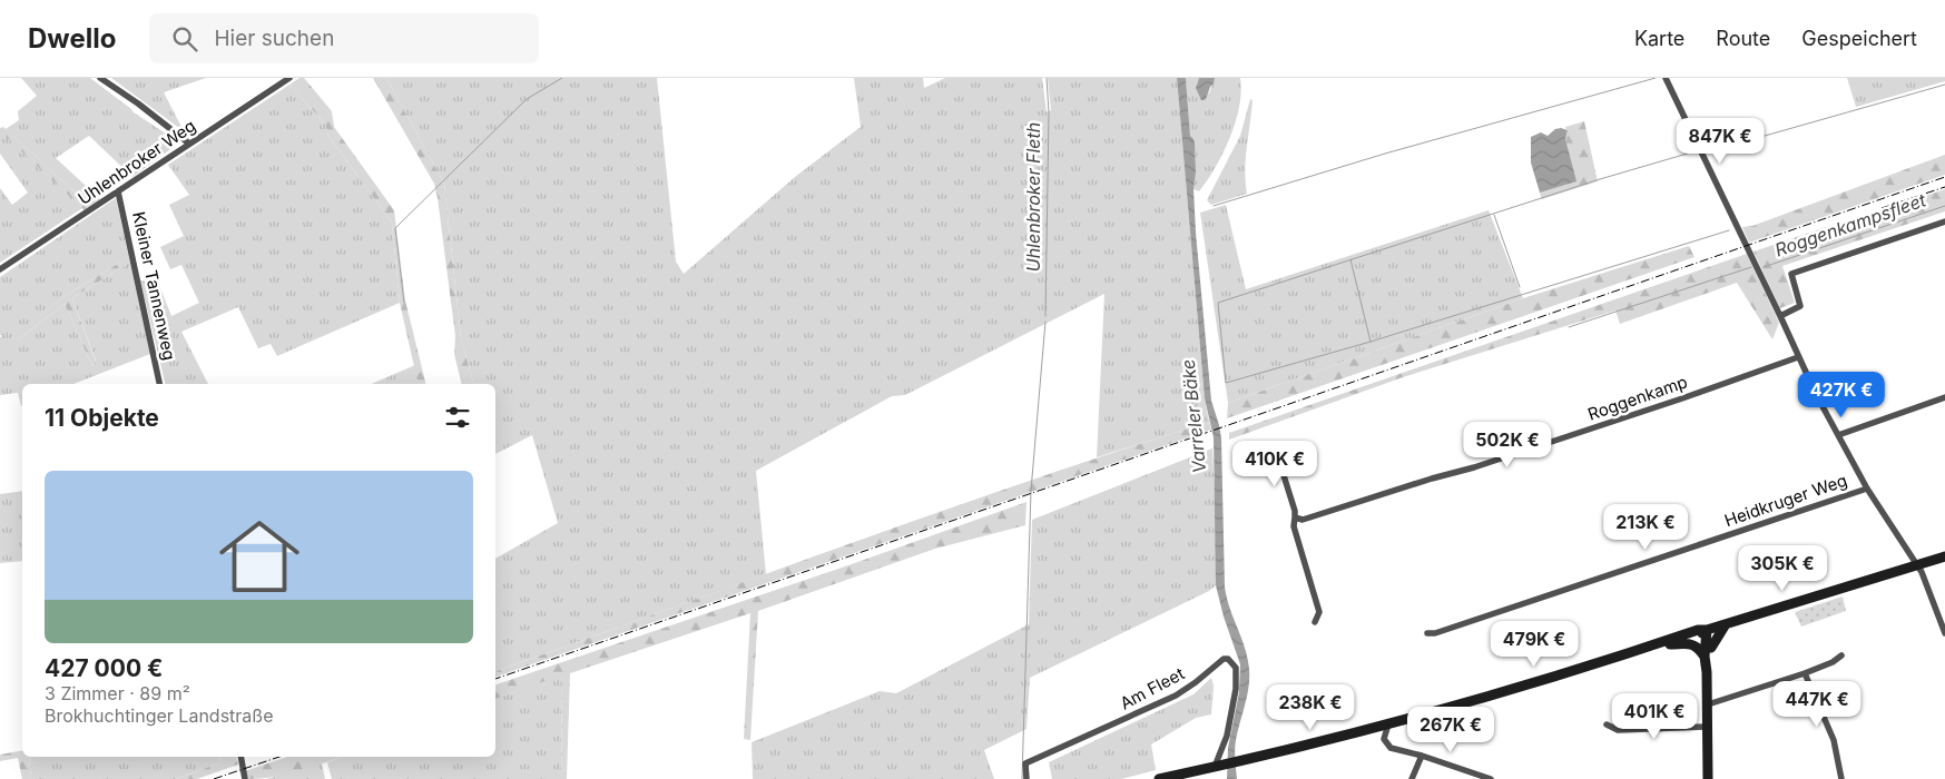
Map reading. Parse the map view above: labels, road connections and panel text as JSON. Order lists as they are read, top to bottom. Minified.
{"streets":{"street":["Uhlenbroker Weg","Kleiner Tannenweg","Roggenkamp","Heidkruger Weg","Am Fleet"]},"crossings":[["Uhlenbroker Weg","Kleiner Tannenweg"]],"water":["Uhlenbroker Fleth","Roggenkampsfleet","Varreler Bäke"],"page":{"header":"Dwello","search":"Hier suchen","nav":["Karte","Route","Gespeichert"],"price":["847K €","427K €","502K €","410K €","213K €","305K €","479K €","447K €","238K €","401K €","267K €"],"heading":"11 Objekte","list":[{"name":"427 000 €","note":"3 Zimmer · 89 m² · Brokhuchtinger Landstraße"}]}}
